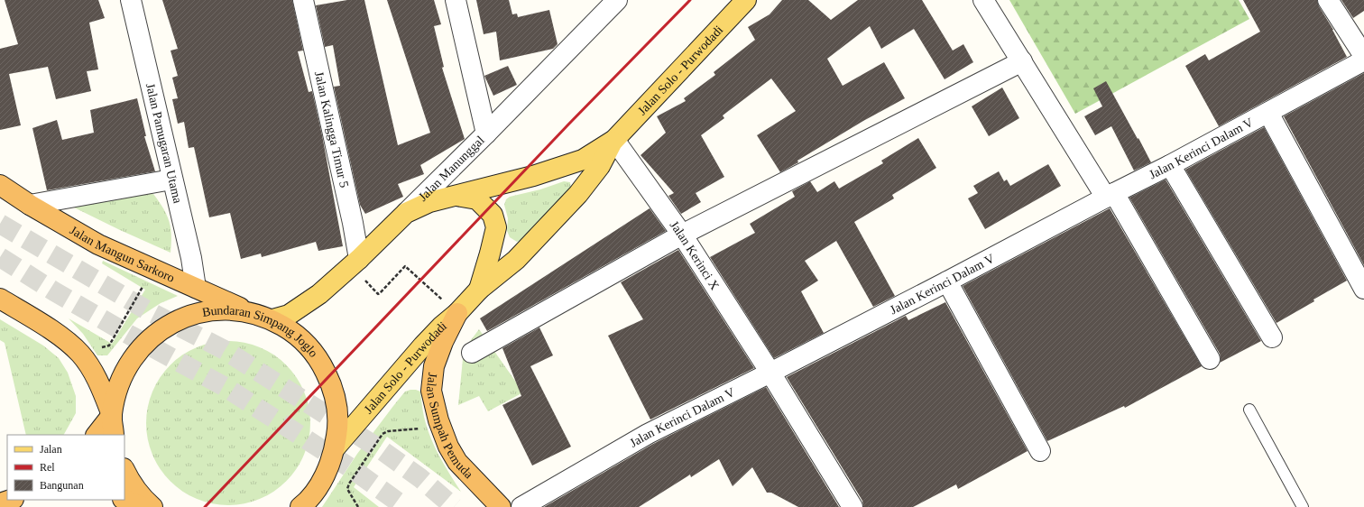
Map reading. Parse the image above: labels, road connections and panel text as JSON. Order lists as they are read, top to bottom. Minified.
{"streets":{"highway":["Jalan Mangun Sarkoro","Bundaran Simpang Joglo","Jalan Sumpah Pemuda"],"main road":["Jalan Solo - Purwodadi","Jalan Manunggal"],"street":["Jalan Kalingga Timur 5","Jalan Pamugaran Utama","Jalan Kerinci Dalam V","Jalan Kerinci X"]},"crossings":[["Jalan Solo - Purwodadi","Jalan Manunggal"],["Jalan Solo - Purwodadi","Jalan Kerinci X"],["Jalan Solo - Purwodadi","Bundaran Simpang Joglo"],["Jalan Solo - Purwodadi","Jalan Sumpah Pemuda"],["Jalan Kalingga Timur 5","Jalan Manunggal"],["Jalan Pamugaran Utama","Jalan Mangun Sarkoro"],["Jalan Kerinci Dalam V","Jalan Kerinci X"],["Jalan Manunggal","Bundaran Simpang Joglo"],["Jalan Mangun Sarkoro","Bundaran Simpang Joglo"]],"legend":["Jalan","Rel","Bangunan"]}
